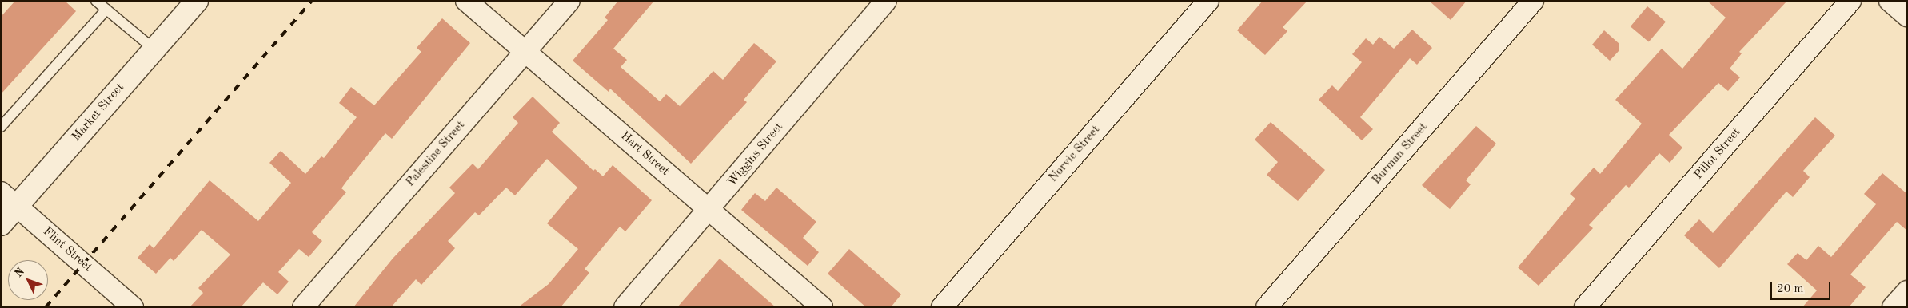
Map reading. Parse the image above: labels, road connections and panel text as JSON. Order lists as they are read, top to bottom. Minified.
{"streets":{"main road":["Market Street"],"street":["Palestine Street","Hart Street","Norvic Street","Burman Street","Pillot Street","Wiggins Street","Flint Street"]},"crossings":[["Market Street","Flint Street"],["Palestine Street","Hart Street"],["Hart Street","Wiggins Street"]],"scale_bar":"20 m","north":"top left"}
